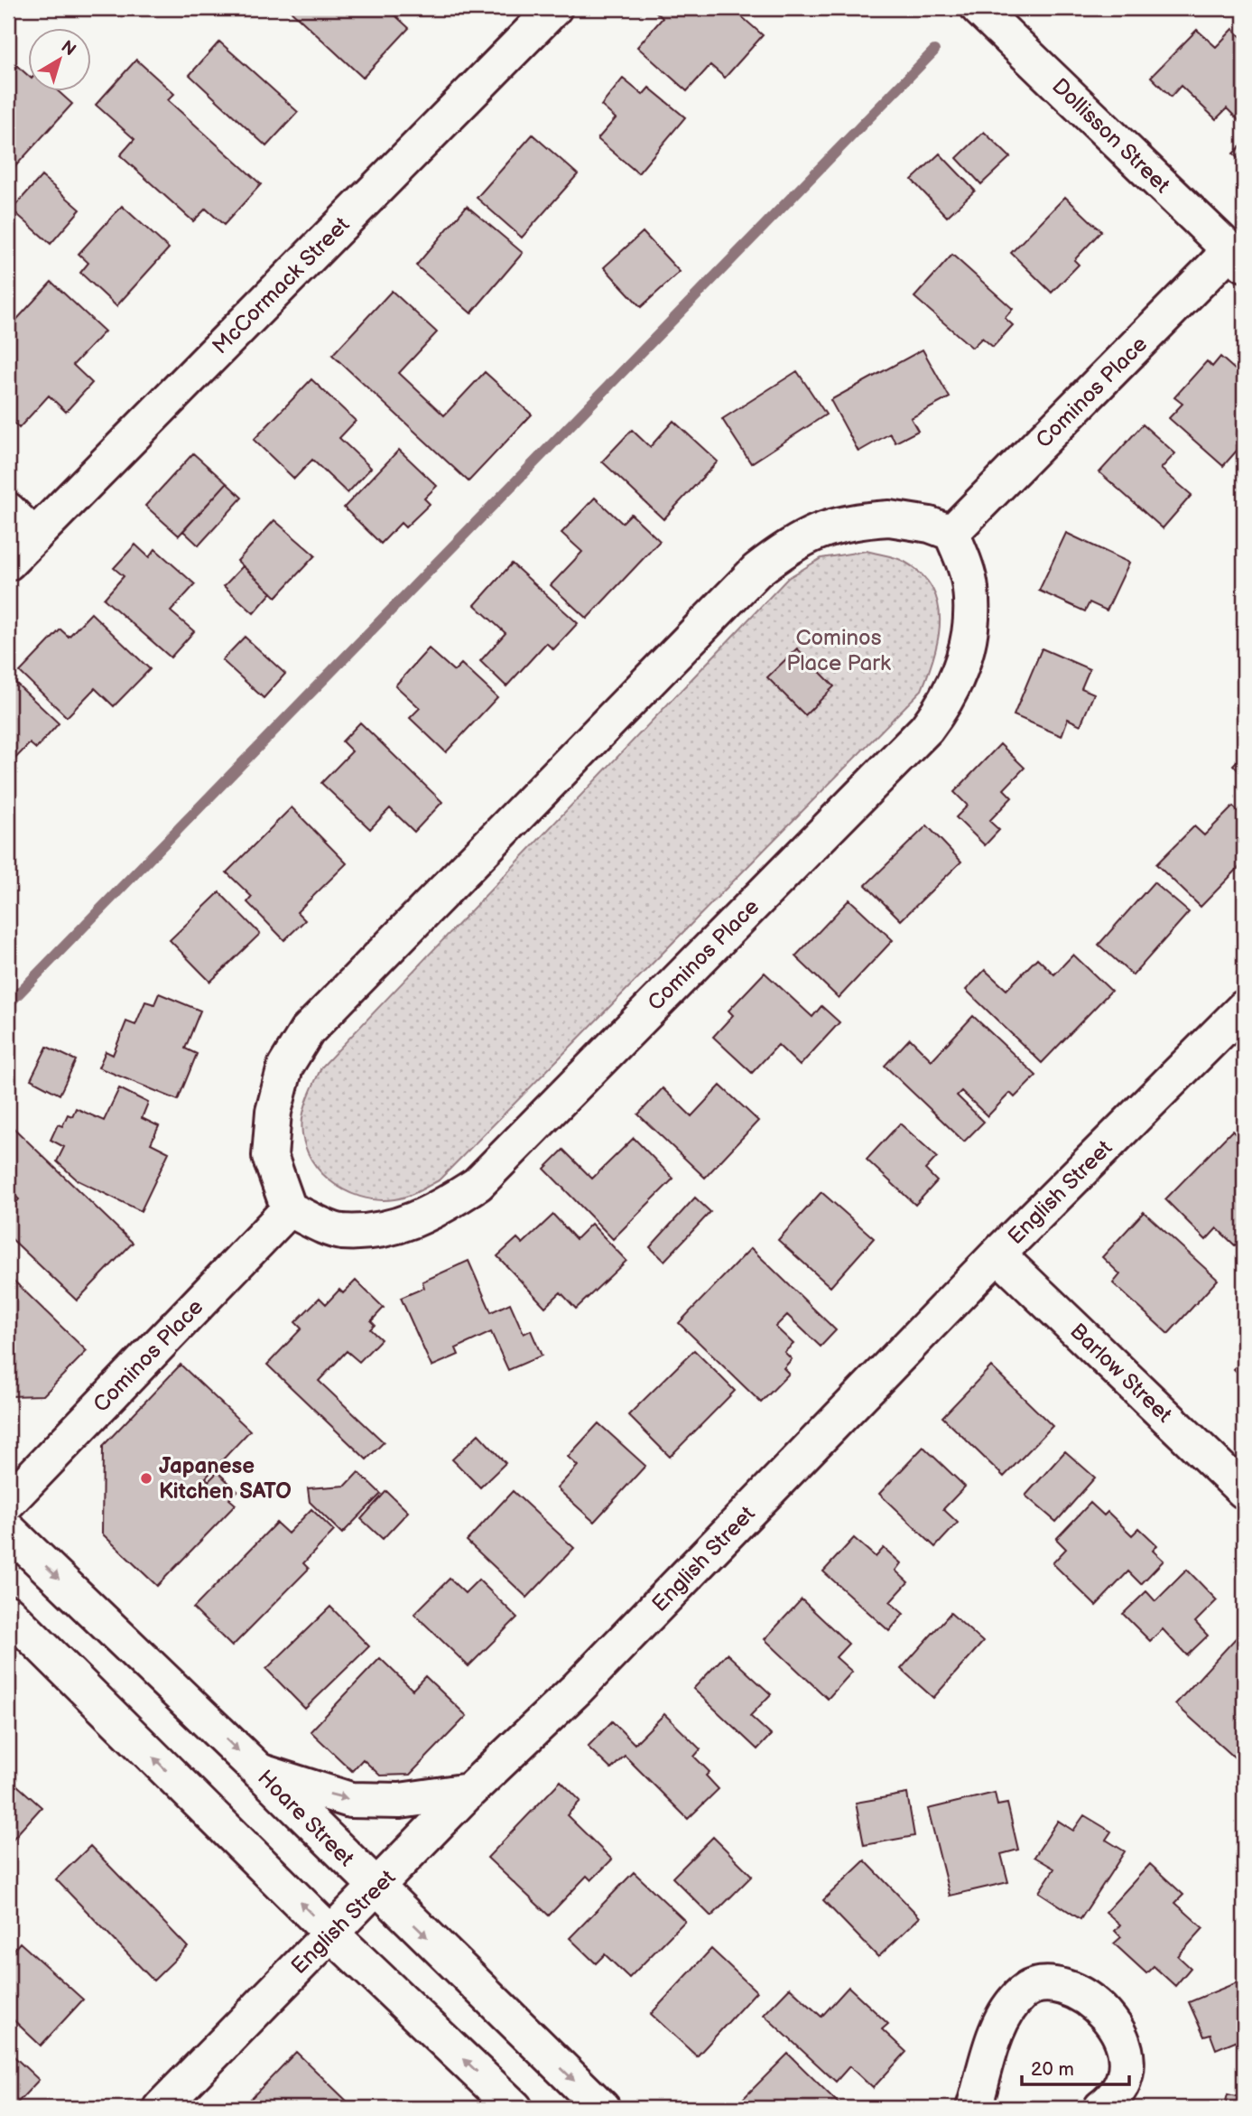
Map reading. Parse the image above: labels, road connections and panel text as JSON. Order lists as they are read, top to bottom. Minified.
{"streets":{"street":["Dollisson Street","McCormack Street","Cominos Place","English Street","Barlow Street","Hoare Street"]},"crossings":[["Dollisson Street","Cominos Place"],["English Street","Barlow Street"],["English Street","Hoare Street"]],"parks":["Cominos Place Park"],"places":["Japanese Kitchen SATO"],"scale_bar":"20 m","north":"top right"}
